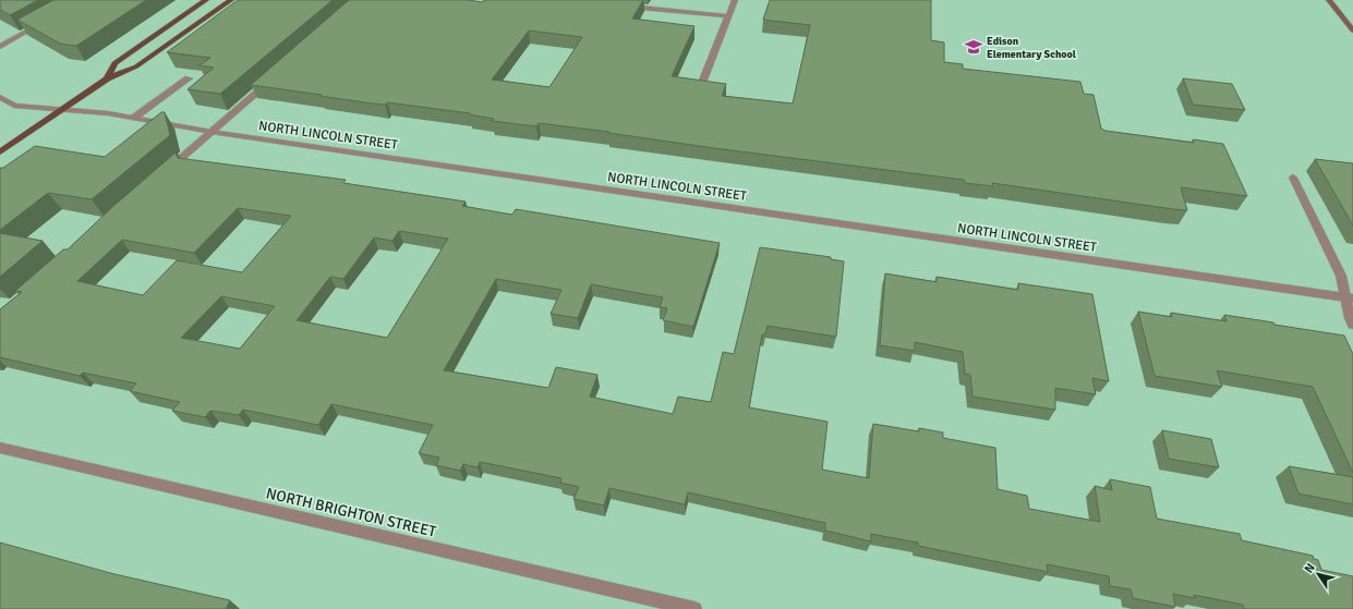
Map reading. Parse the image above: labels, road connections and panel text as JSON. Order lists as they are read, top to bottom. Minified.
{"streets":{"street":["NORTH LINCOLN STREET","NORTH BRIGHTON STREET"]},"places":{"school or university":["Edison Elementary School"]},"north":"top left"}
